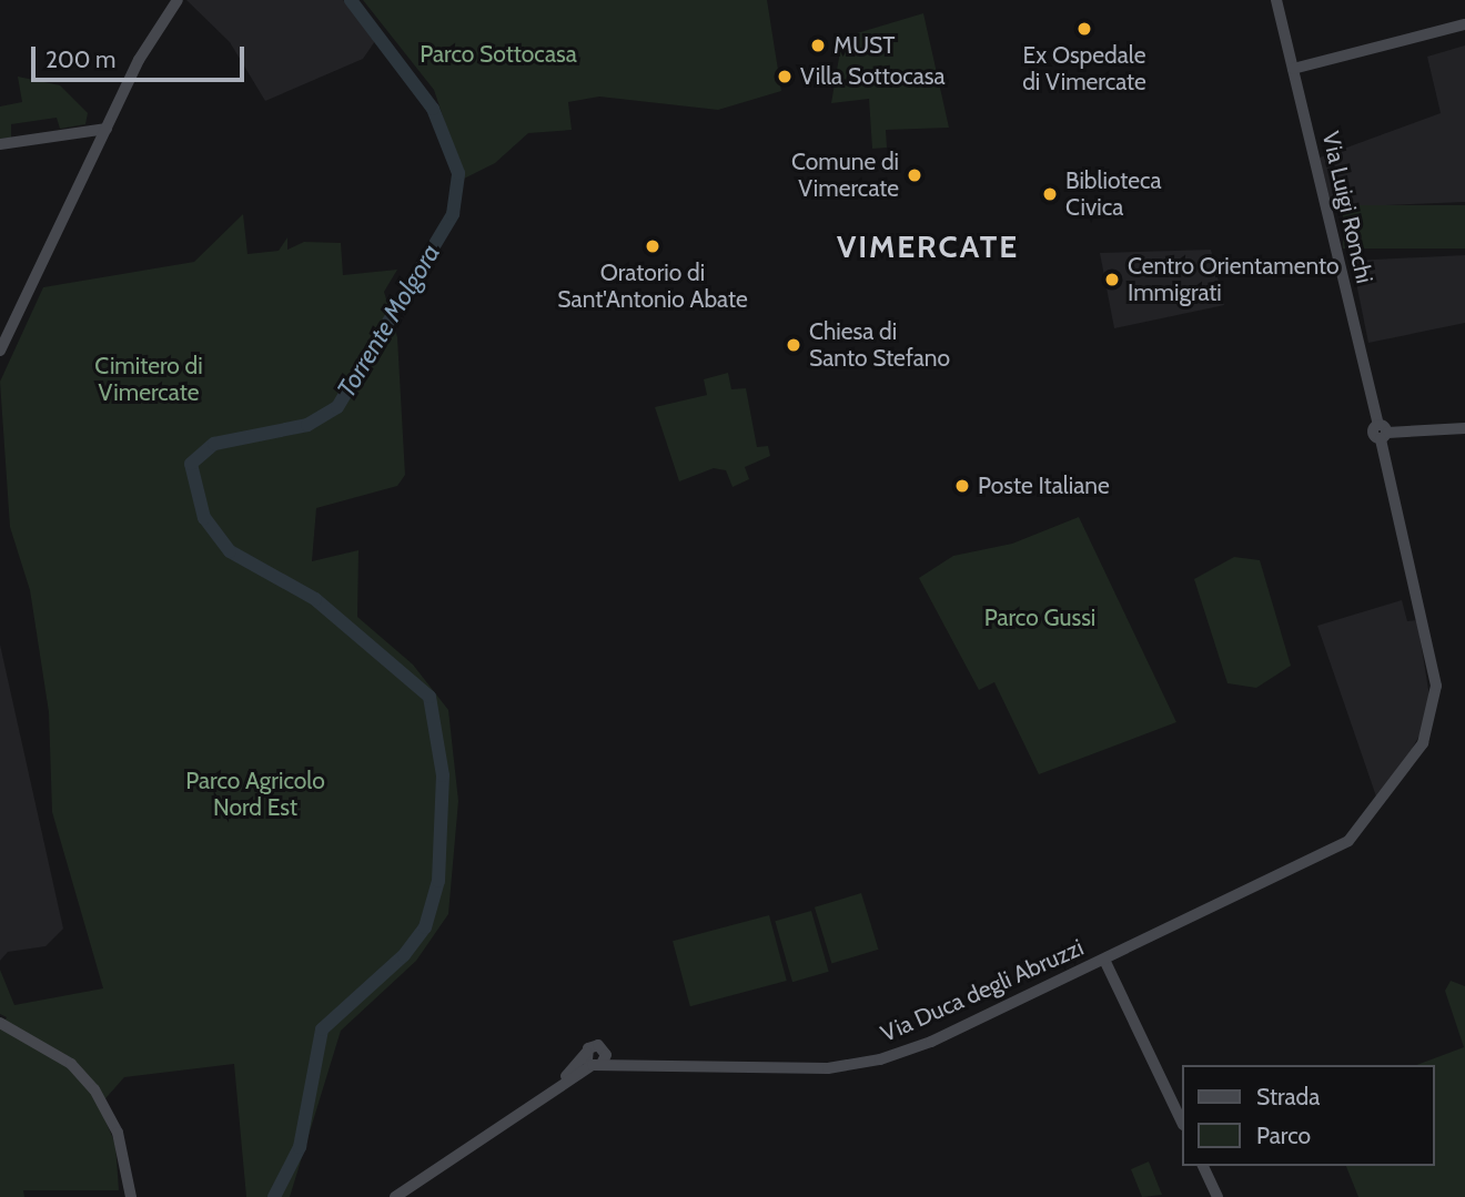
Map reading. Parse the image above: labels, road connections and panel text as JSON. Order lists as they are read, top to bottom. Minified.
{"streets":{"street":["Via Luigi Ronchi","Via Duca degli Abruzzi"]},"crossings":[["Via Luigi Ronchi","Via Duca degli Abruzzi"]],"districts":["VIMERCATE"],"water":["Torrente Molgora"],"parks":["Parco Sottocasa","Cimitero di Vimercate","Parco Gussi","Parco Agricolo Nord Est"],"places":["Ex Ospedale di Vimercate","MUST","Villa Sottocasa","Comune di Vimercate","Biblioteca Civica","Oratorio di Sant'Antonio Abate","Centro Orientamento Immigrati","Chiesa di Santo Stefano","Poste Italiane"],"legend":["Strada","Parco"],"scale_bar":"200 m"}
